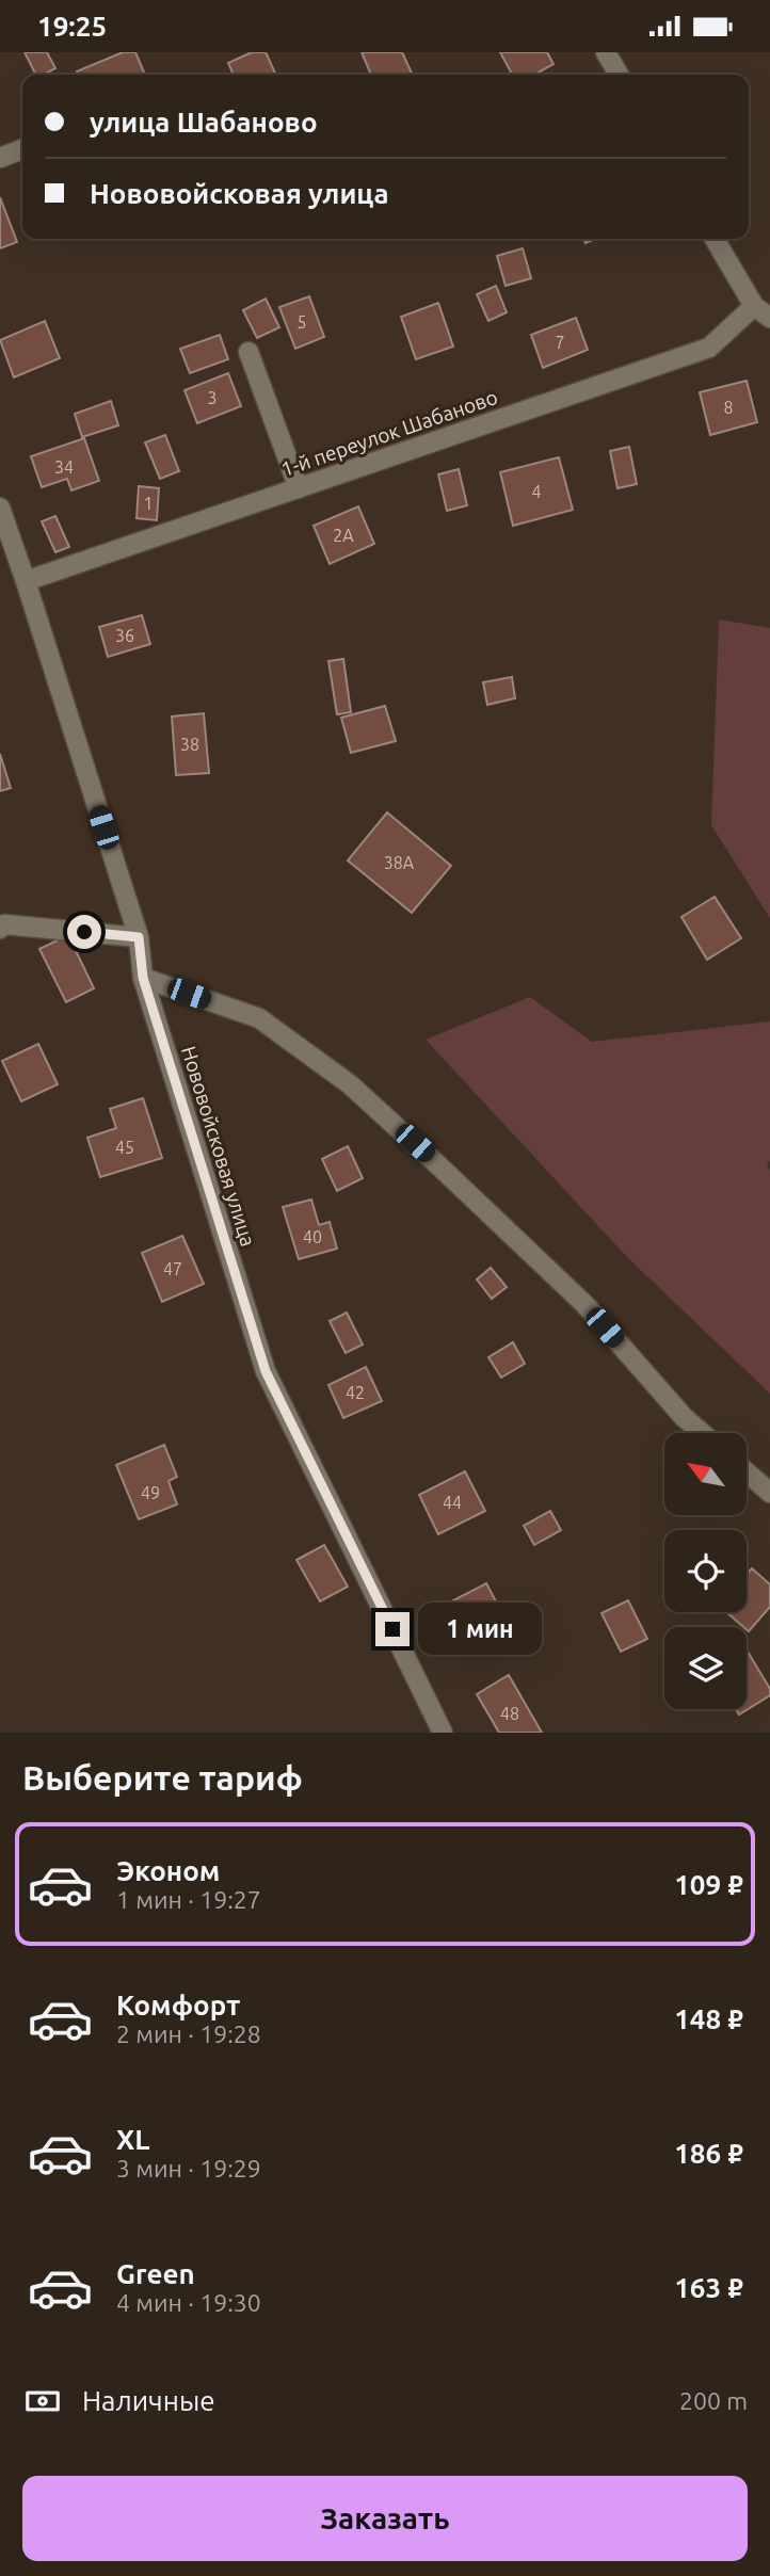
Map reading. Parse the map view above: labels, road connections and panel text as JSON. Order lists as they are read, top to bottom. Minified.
{"streets":{"street":["1-й переулок Шабаново","Нововойсковая улица"]},"crossings":[["1-й переулок Шабаново","Нововойсковая улица"]],"house_numbers":["5","7","3","8","34","4","1","2А","36","38","38А","45","40","47","42","49","44","48"],"north":"top left","page":{"status":"19:25","banner":["улица Шабаново","Нововойсковая улица"],"bubble":"1 мин","heading":"Выберите тариф","list":[{"name":"Эконом","note":"1 мин · 19:27","value":"109 ₽"},{"name":"Комфорт","note":"2 мин · 19:28","value":"148 ₽"},{"name":"XL","note":"3 мин · 19:29","value":"186 ₽"},{"name":"Green","note":"4 мин · 19:30","value":"163 ₽"}],"pay":["Наличные","200 m"],"buttons":"Заказать"}}
